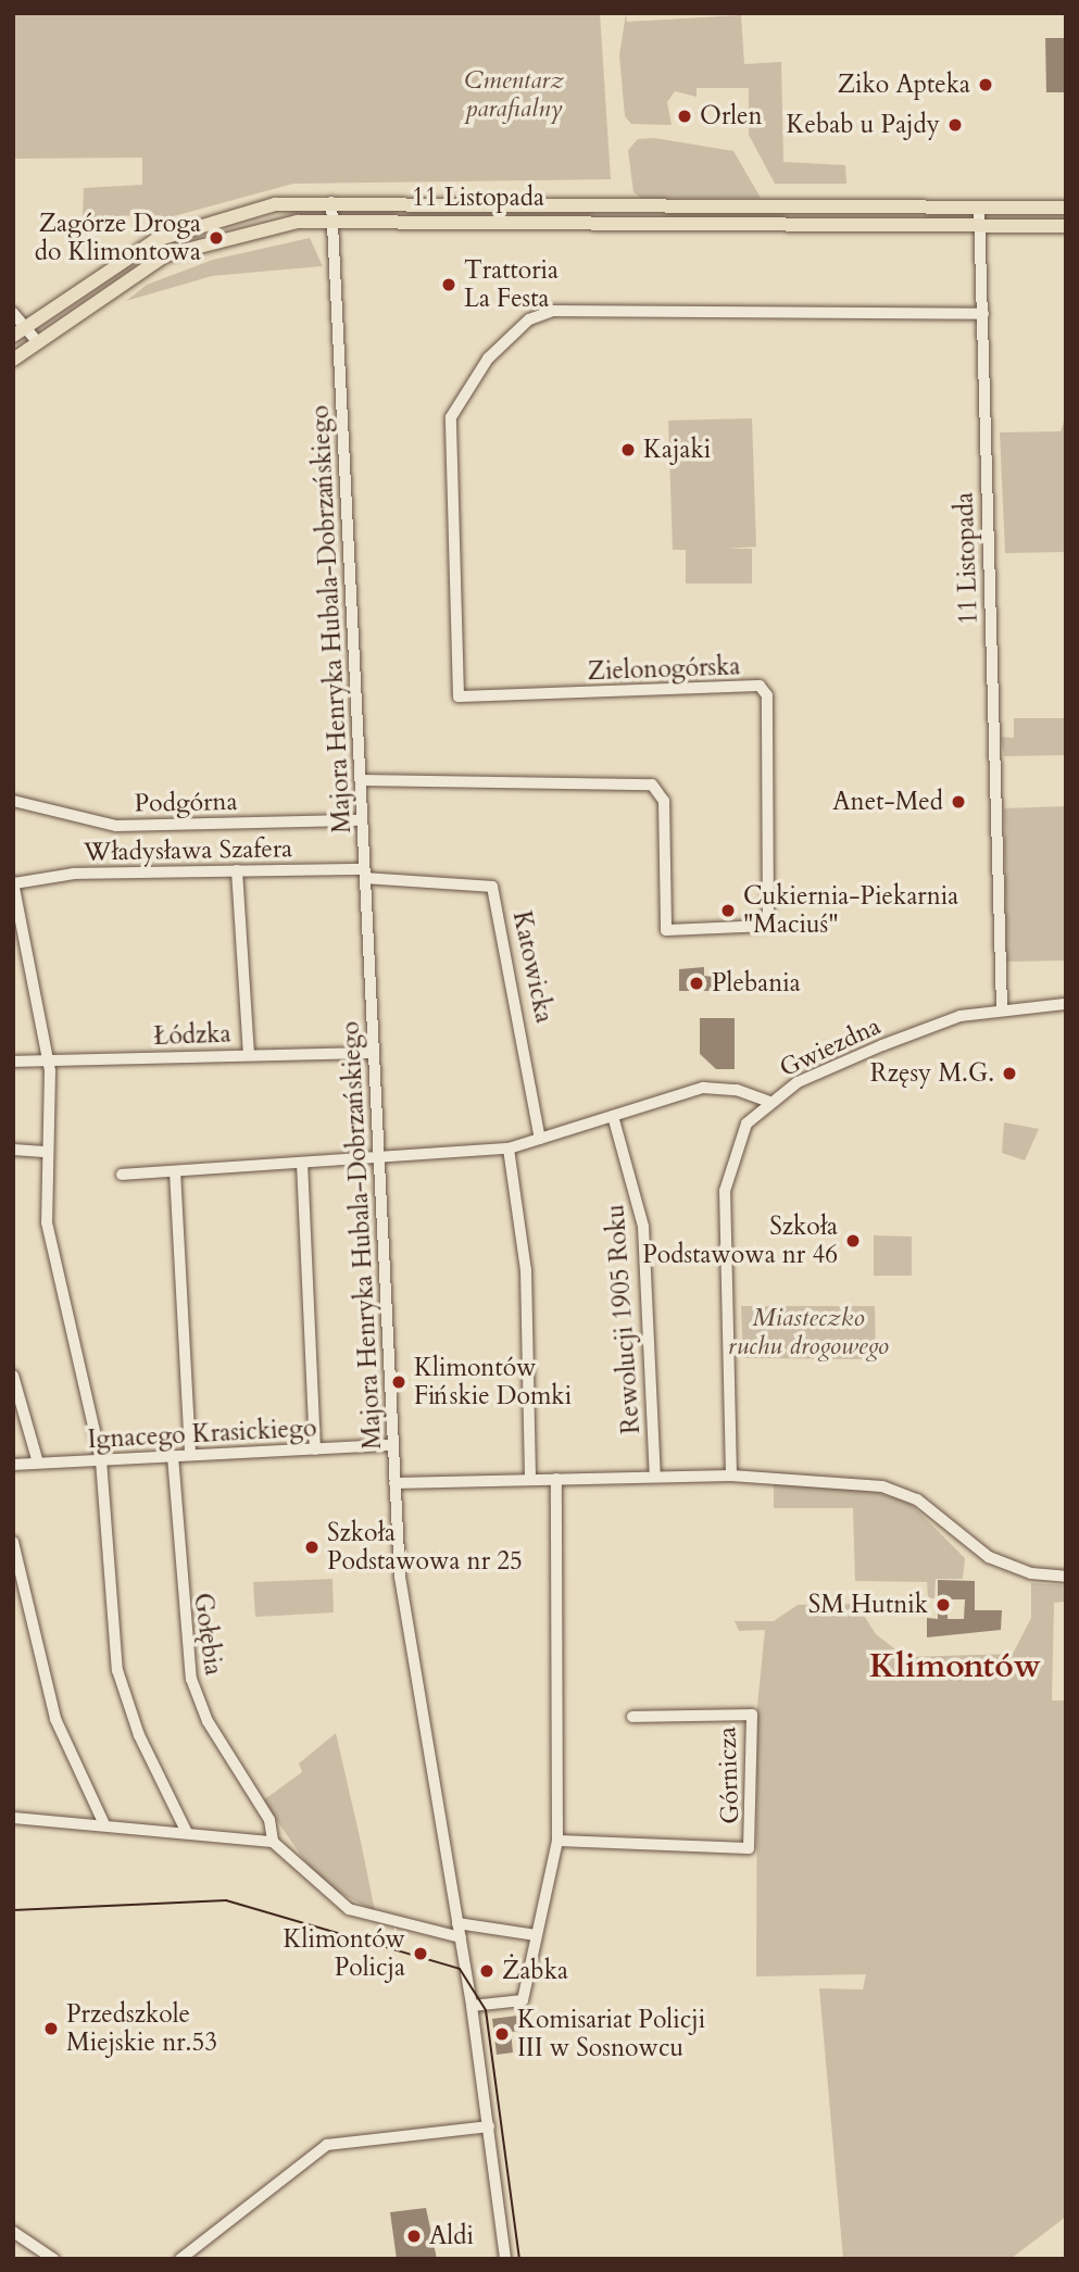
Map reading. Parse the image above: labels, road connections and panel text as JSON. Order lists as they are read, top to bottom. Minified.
{"streets":{"main road":["11 Listopada"],"street":["Majora Henryka Hubala-Dobrzańskiego","Zielonogórska","Podgórna","Władysława Szafera","Katowicka","Łódzka","Gwiezdna","Rewolucji 1905 Roku","Ignacego Krasickiego","Gołębia","Górnicza"]},"crossings":[["11 Listopada","Majora Henryka Hubala-Dobrzańskiego"],["11 Listopada","Zielonogórska"],["11 Listopada","Gwiezdna"],["Majora Henryka Hubala-Dobrzańskiego","Zielonogórska"],["Majora Henryka Hubala-Dobrzańskiego","Podgórna"],["Majora Henryka Hubala-Dobrzańskiego","Władysława Szafera"],["Majora Henryka Hubala-Dobrzańskiego","Katowicka"],["Majora Henryka Hubala-Dobrzańskiego","Łódzka"],["Majora Henryka Hubala-Dobrzańskiego","Ignacego Krasickiego"],["Władysława Szafera","Katowicka"],["Ignacego Krasickiego","Gołębia"]],"districts":["Klimontów"],"parks":["Cmentarz parafialny","Miasteczko ruchu drogowego"],"places":["Ziko Apteka","Orlen","Kebab u Pajdy","Zagórze Droga do Klimontowa","Trattoria La Festa","Kajaki","Anet-Med","Cukiernia-Piekarnia \"Maciuś\"","Plebania","Rzęsy M.G.","Szkoła Podstawowa nr 46","Klimontów Fińskie Domki","Szkoła Podstawowa nr 25","SM Hutnik","Klimontów Policja","Żabka","Przedszkole Miejskie nr.53","Komisariat Policji III w Sosnowcu","Aldi"]}
